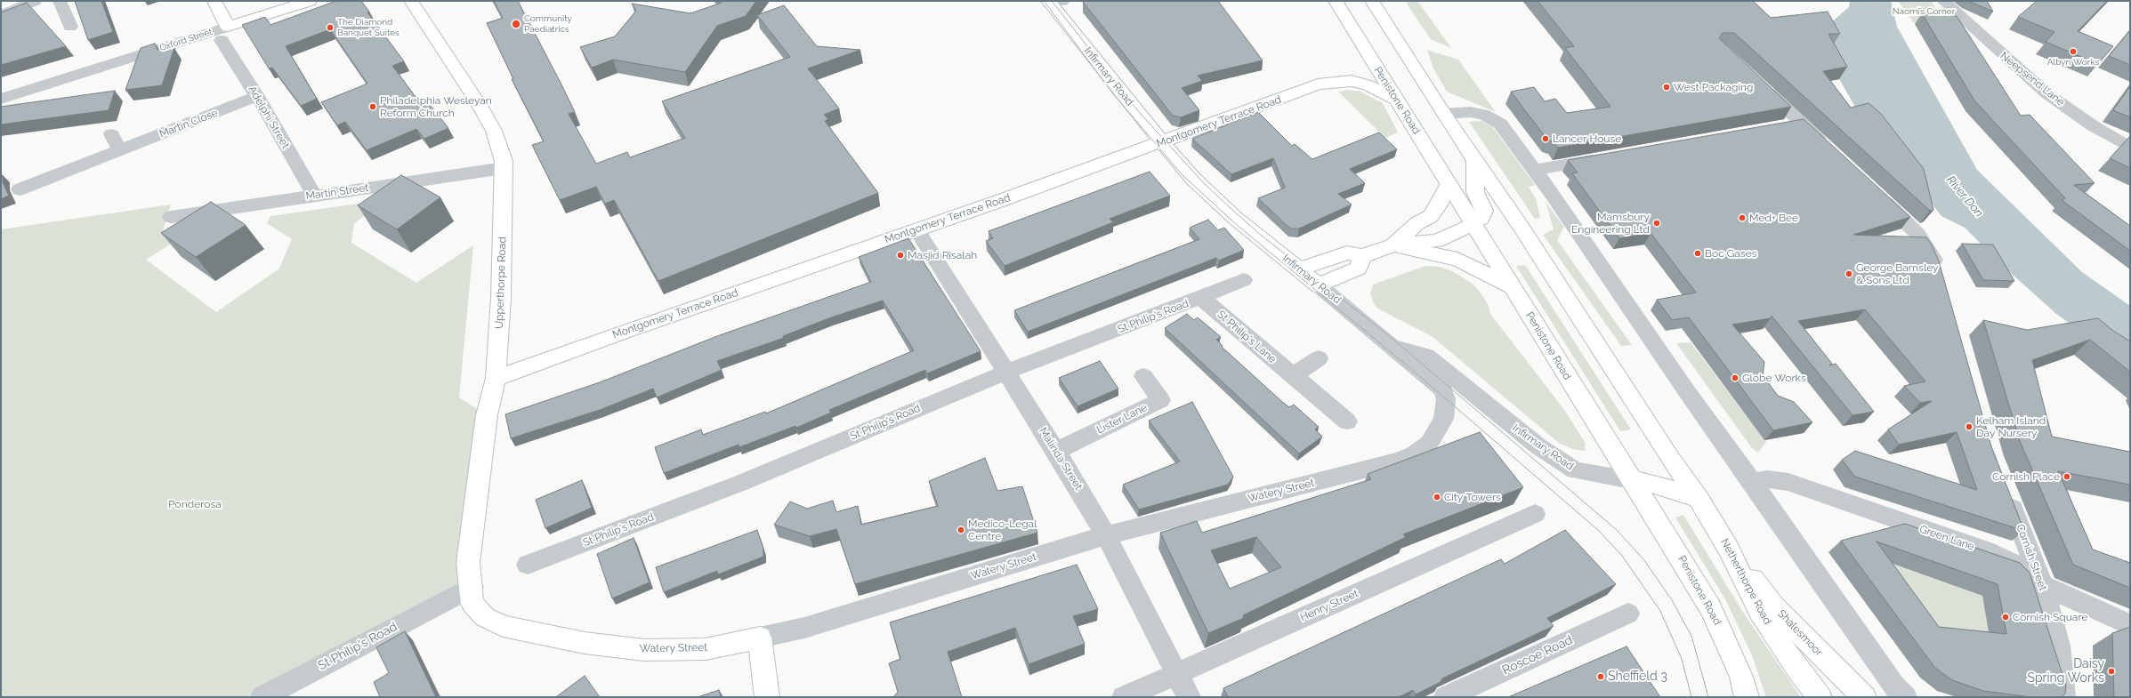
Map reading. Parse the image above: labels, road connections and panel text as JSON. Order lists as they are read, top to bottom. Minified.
{"streets":{"main road":["Oxford Street","Infirmary Road","Penistone Road","Montgomery Terrace Road","Upperthorpe Road","Watery Street","Netherthorpe Road","Shalesmoor"],"street":["Neepsend Lane","Adelphi Street","Martin Close","Martin Street","St Philip's Road","St Philip's Lane","Lister Lane","Malinda Street","Green Lane","Cornish Street","Henry Street","Roscoe Road"]},"crossings":[["Oxford Street","Adelphi Street"],["Infirmary Road","Penistone Road"],["Infirmary Road","Montgomery Terrace Road"],["Infirmary Road","Watery Street"],["Penistone Road","Montgomery Terrace Road"],["Adelphi Street","Martin Close"],["Adelphi Street","Martin Street"],["Montgomery Terrace Road","Upperthorpe Road"],["Montgomery Terrace Road","Malinda Street"],["Martin Street","Upperthorpe Road"],["Upperthorpe Road","St Philip's Road"],["Upperthorpe Road","Watery Street"],["St Philip's Road","St Philip's Lane"],["St Philip's Road","Malinda Street"],["St Philip's Road","Watery Street"],["Lister Lane","Malinda Street"],["Malinda Street","Watery Street"],["Malinda Street","Henry Street"],["Green Lane","Cornish Street"],["Netherthorpe Road","Shalesmoor"]],"water":["River Don"],"parks":["Naomi’s Corner","Ponderosa"],"places":["Community Paediatrics","The Diamond Banquet Suites","Albyn Works","West Packaging","Philadelphia Wesleyan Reform Church","Lancer House","Med+ Bee","Mamsbury Engineering Ltd","Boc Gases","Masjid Risalah","George Barnsley & Sons Ltd","Globe Works","Kelham Island Day Nursery","Cornish Place","City Towers","Medico-Legal Centre","Cornish Square","Daisy Spring Works","Sheffield 3"]}
